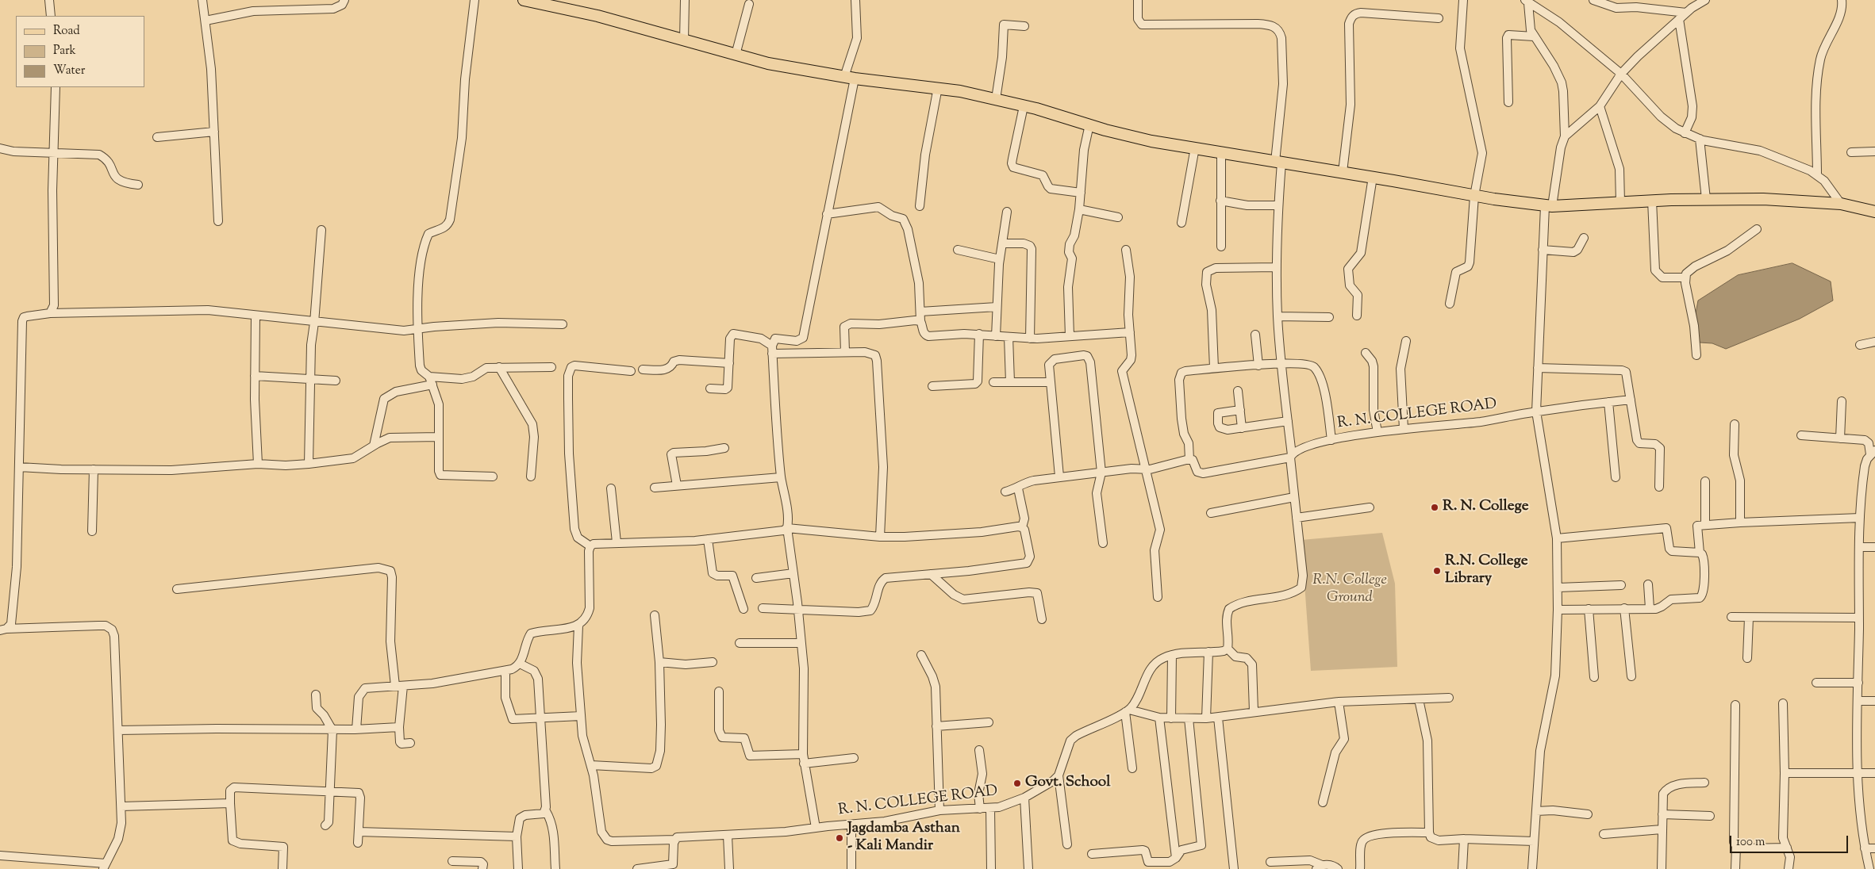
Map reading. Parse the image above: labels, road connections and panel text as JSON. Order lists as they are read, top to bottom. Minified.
{"streets":{"street":["R. N. COLLEGE ROAD"]},"parks":["R.N. College Ground"],"places":["R. N. College","R.N. College Library","Govt. School","Jagdamba Asthan - Kali Mandir"],"legend":["Road","Park","Water"],"scale_bar":"100 m"}
